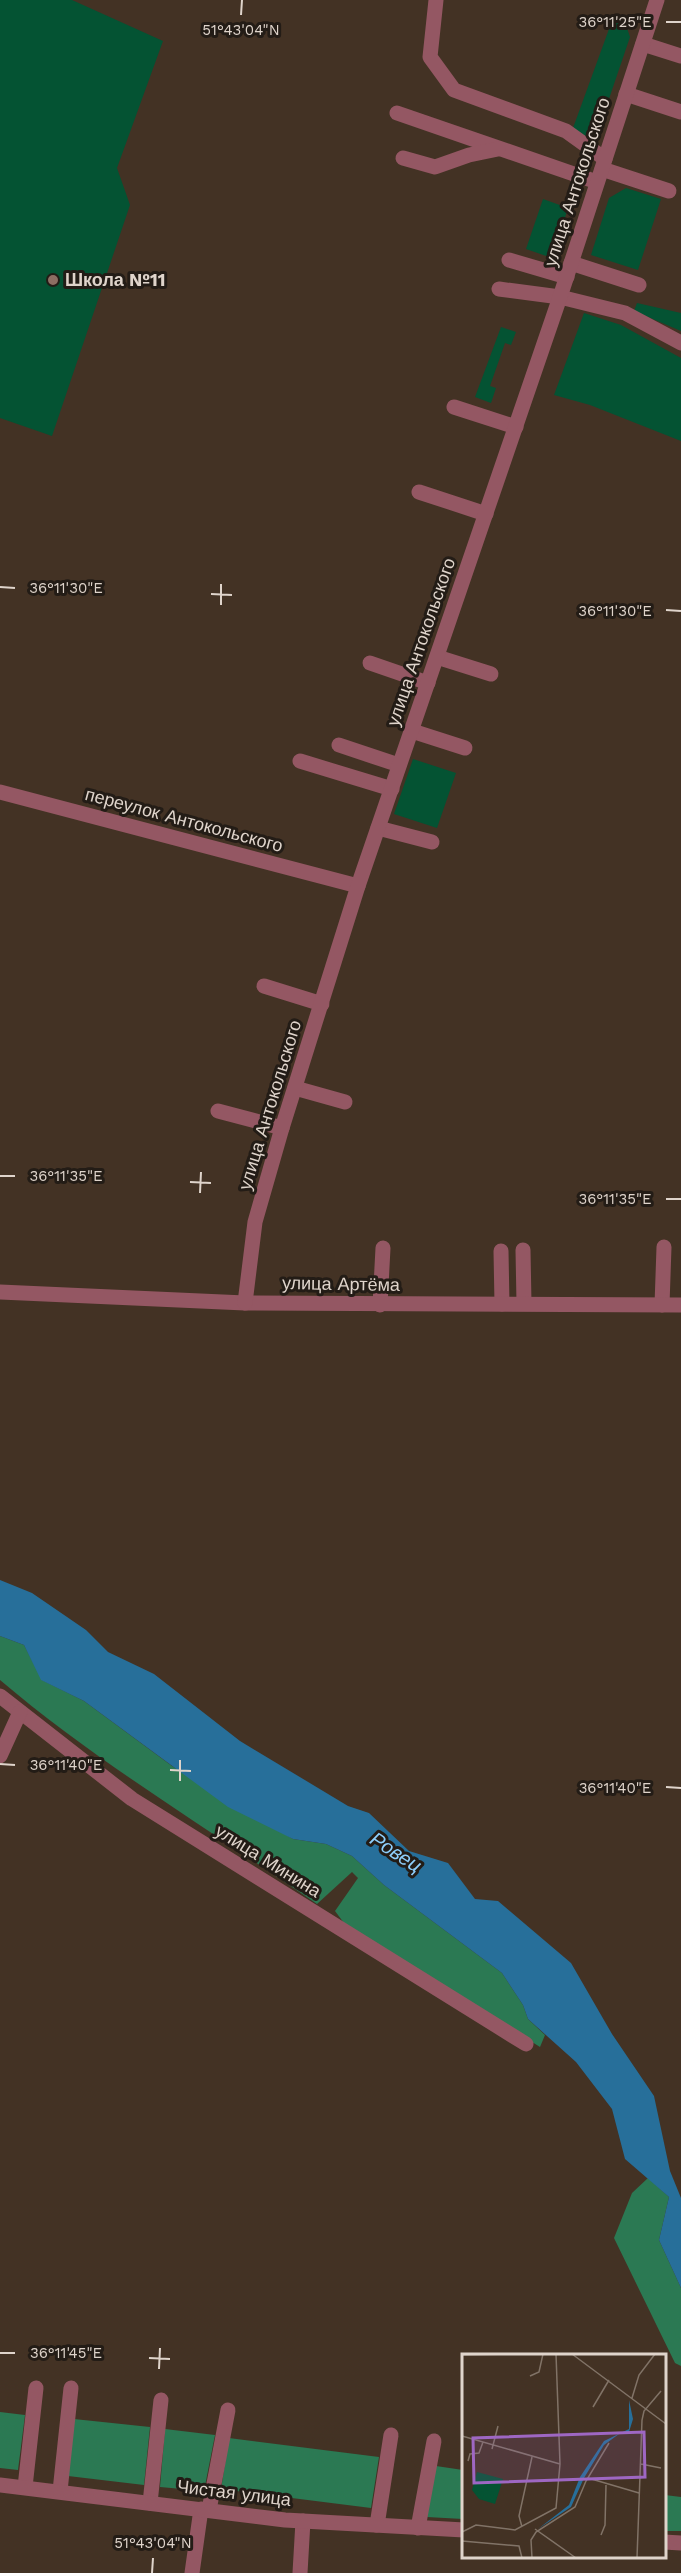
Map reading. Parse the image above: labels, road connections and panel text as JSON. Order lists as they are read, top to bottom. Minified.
{"streets":{"street":["улица Антокольского","переулок Антокольского","улица Артёма","улица Минина","Чистая улица"]},"crossings":[["улица Антокольского","переулок Антокольского"],["улица Антокольского","улица Артёма"]],"water":["Ровец"],"places":["Школа №11"],"coordinates":["36°11'25\"E","51°43'04\"N","36°11'30\"E","36°11'35\"E","36°11'40\"E","36°11'45\"E"]}
